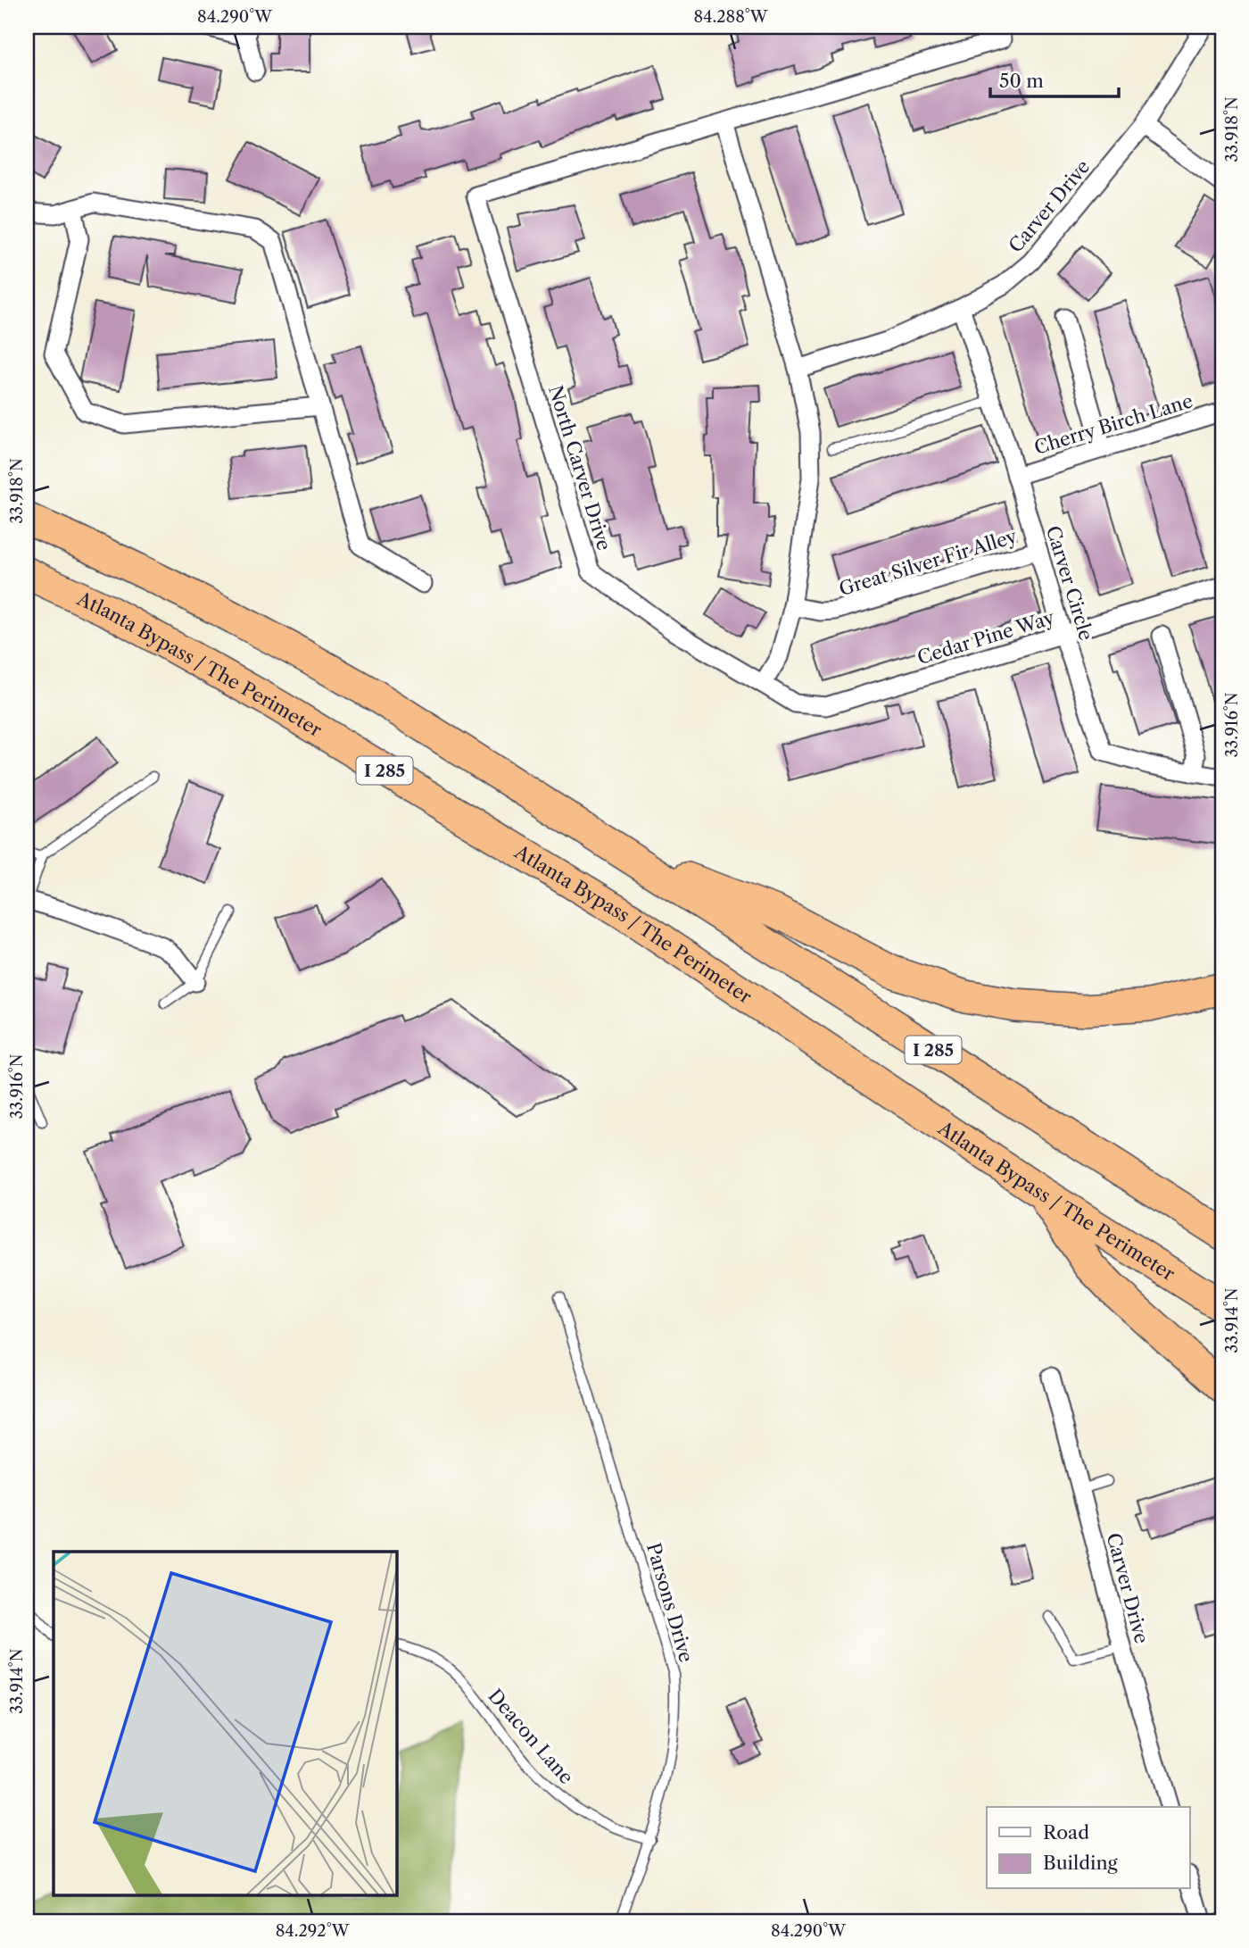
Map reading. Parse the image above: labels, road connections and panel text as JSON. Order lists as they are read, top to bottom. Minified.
{"streets":{"highway":["Atlanta Bypass / The Perimeter","I 285"],"street":["Carver Drive","Cherry Birch Lane","North Carver Drive","Great Silver Fir Alley","Carver Circle","Cedar Pine Way"],"lane":["Parsons Drive","Deacon Lane"]},"crossings":[["Carver Drive","Carver Circle"],["Cherry Birch Lane","Carver Circle"],["North Carver Drive","Cedar Pine Way"],["Great Silver Fir Alley","Carver Circle"],["Carver Circle","Cedar Pine Way"],["Parsons Drive","Deacon Lane"]],"legend":["Road","Building"],"scale_bar":"50 m","coordinates":["84.290°W","84.288°W","33.918°N","33.916°N","33.914°N","84.292°W"]}
